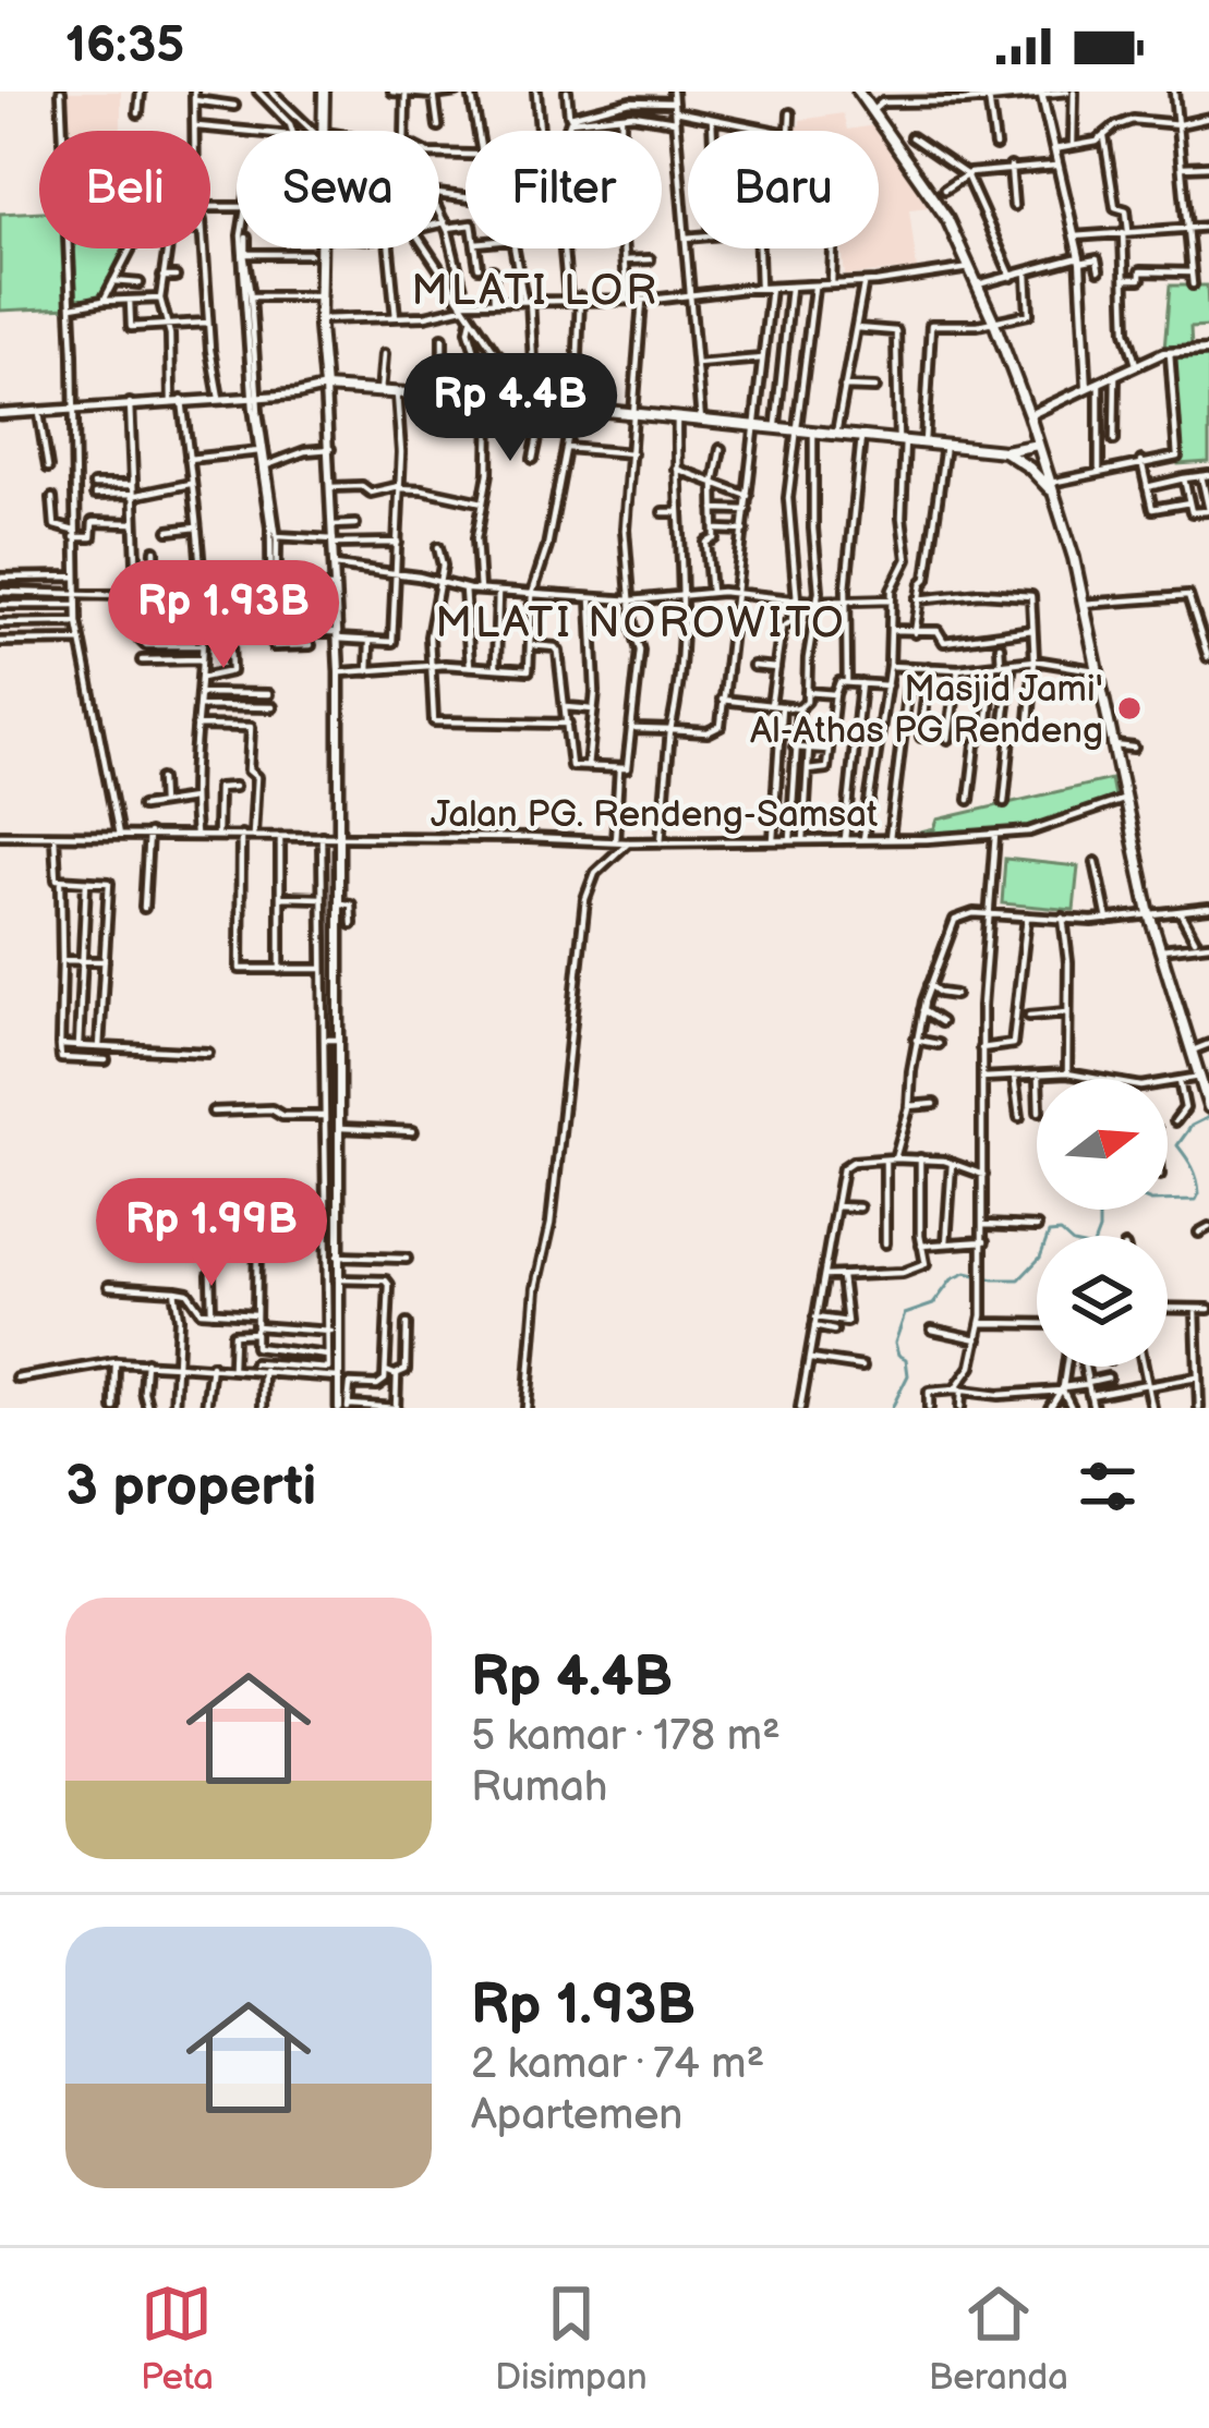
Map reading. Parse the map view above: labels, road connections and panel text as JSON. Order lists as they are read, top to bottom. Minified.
{"streets":{"street":["Jalan PG. Rendeng-Samsat"]},"districts":["MLATI LOR","MLATI NOROWITO"],"places":["Masjid Jami' Al-Athas PG Rendeng"],"north":"right","page":{"status":"16:35","chip":["Beli","Sewa","Filter","Baru"],"price":["Rp 4.4B","Rp 1.93B","Rp 1.99B"],"heading":"3 properti","list":[{"name":"Rp 4.4B","note":"5 kamar · 178 m² · Rumah"},{"name":"Rp 1.93B","note":"2 kamar · 74 m² · Apartemen"}],"tabs":["Peta","Disimpan","Beranda"]}}
